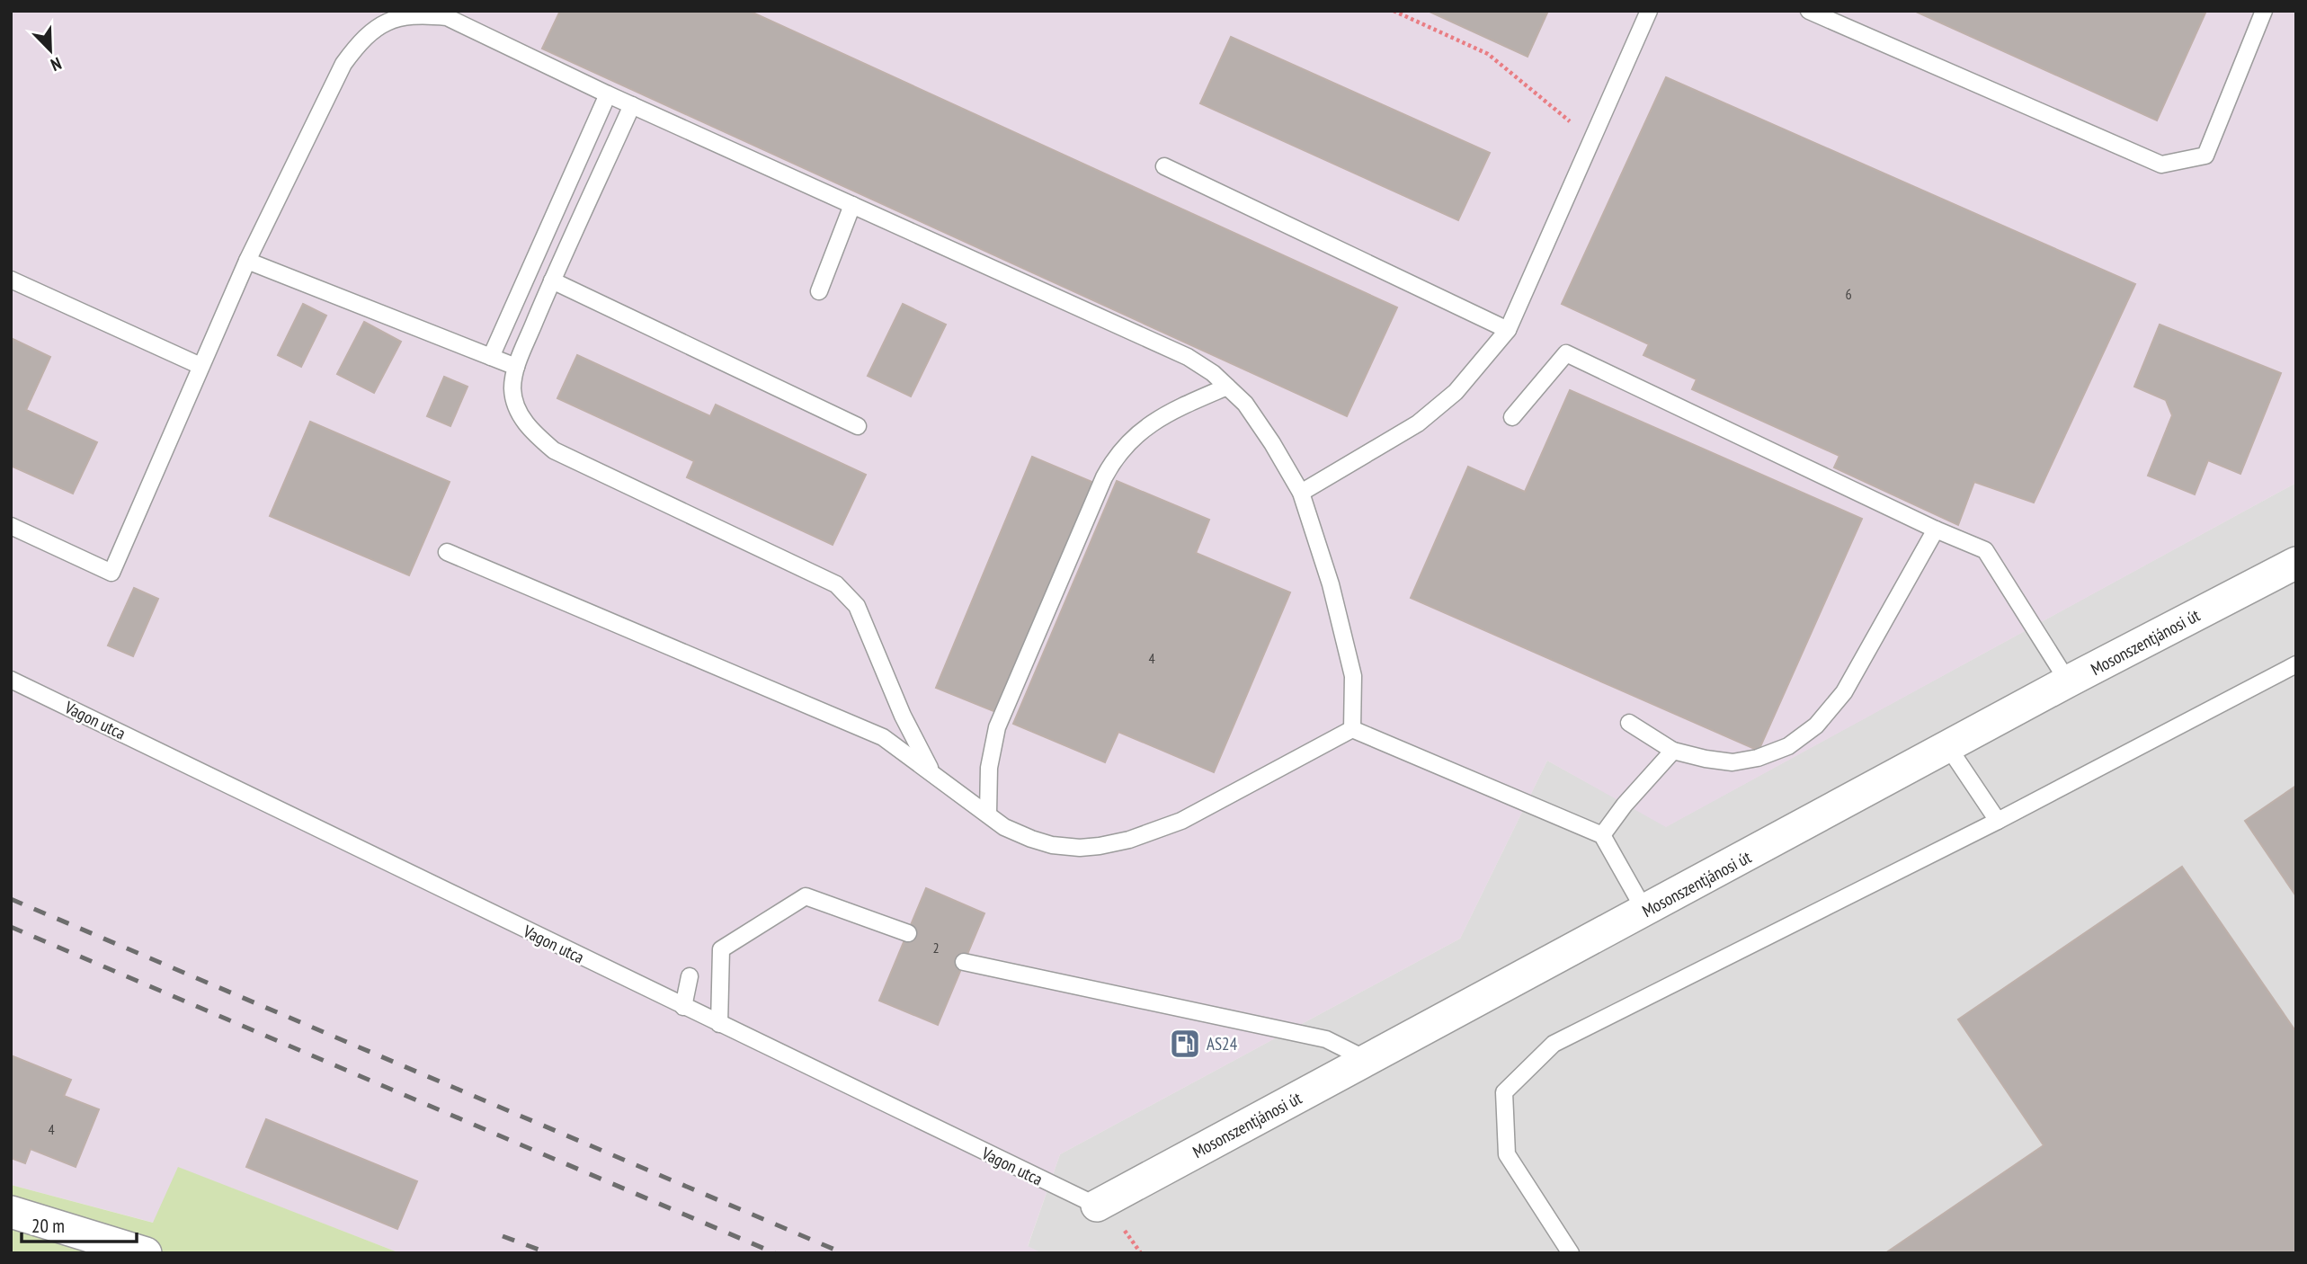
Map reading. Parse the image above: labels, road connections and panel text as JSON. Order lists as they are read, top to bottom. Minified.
{"streets":{"street":["Mosonszentjánosi út"],"lane":["Vagon utca"]},"crossings":[["Mosonszentjánosi út","Vagon utca"]],"places":{"fuel station":["AS24"]},"house_numbers":["6","4","2","4"],"scale_bar":"20 m","north":"bottom right"}
